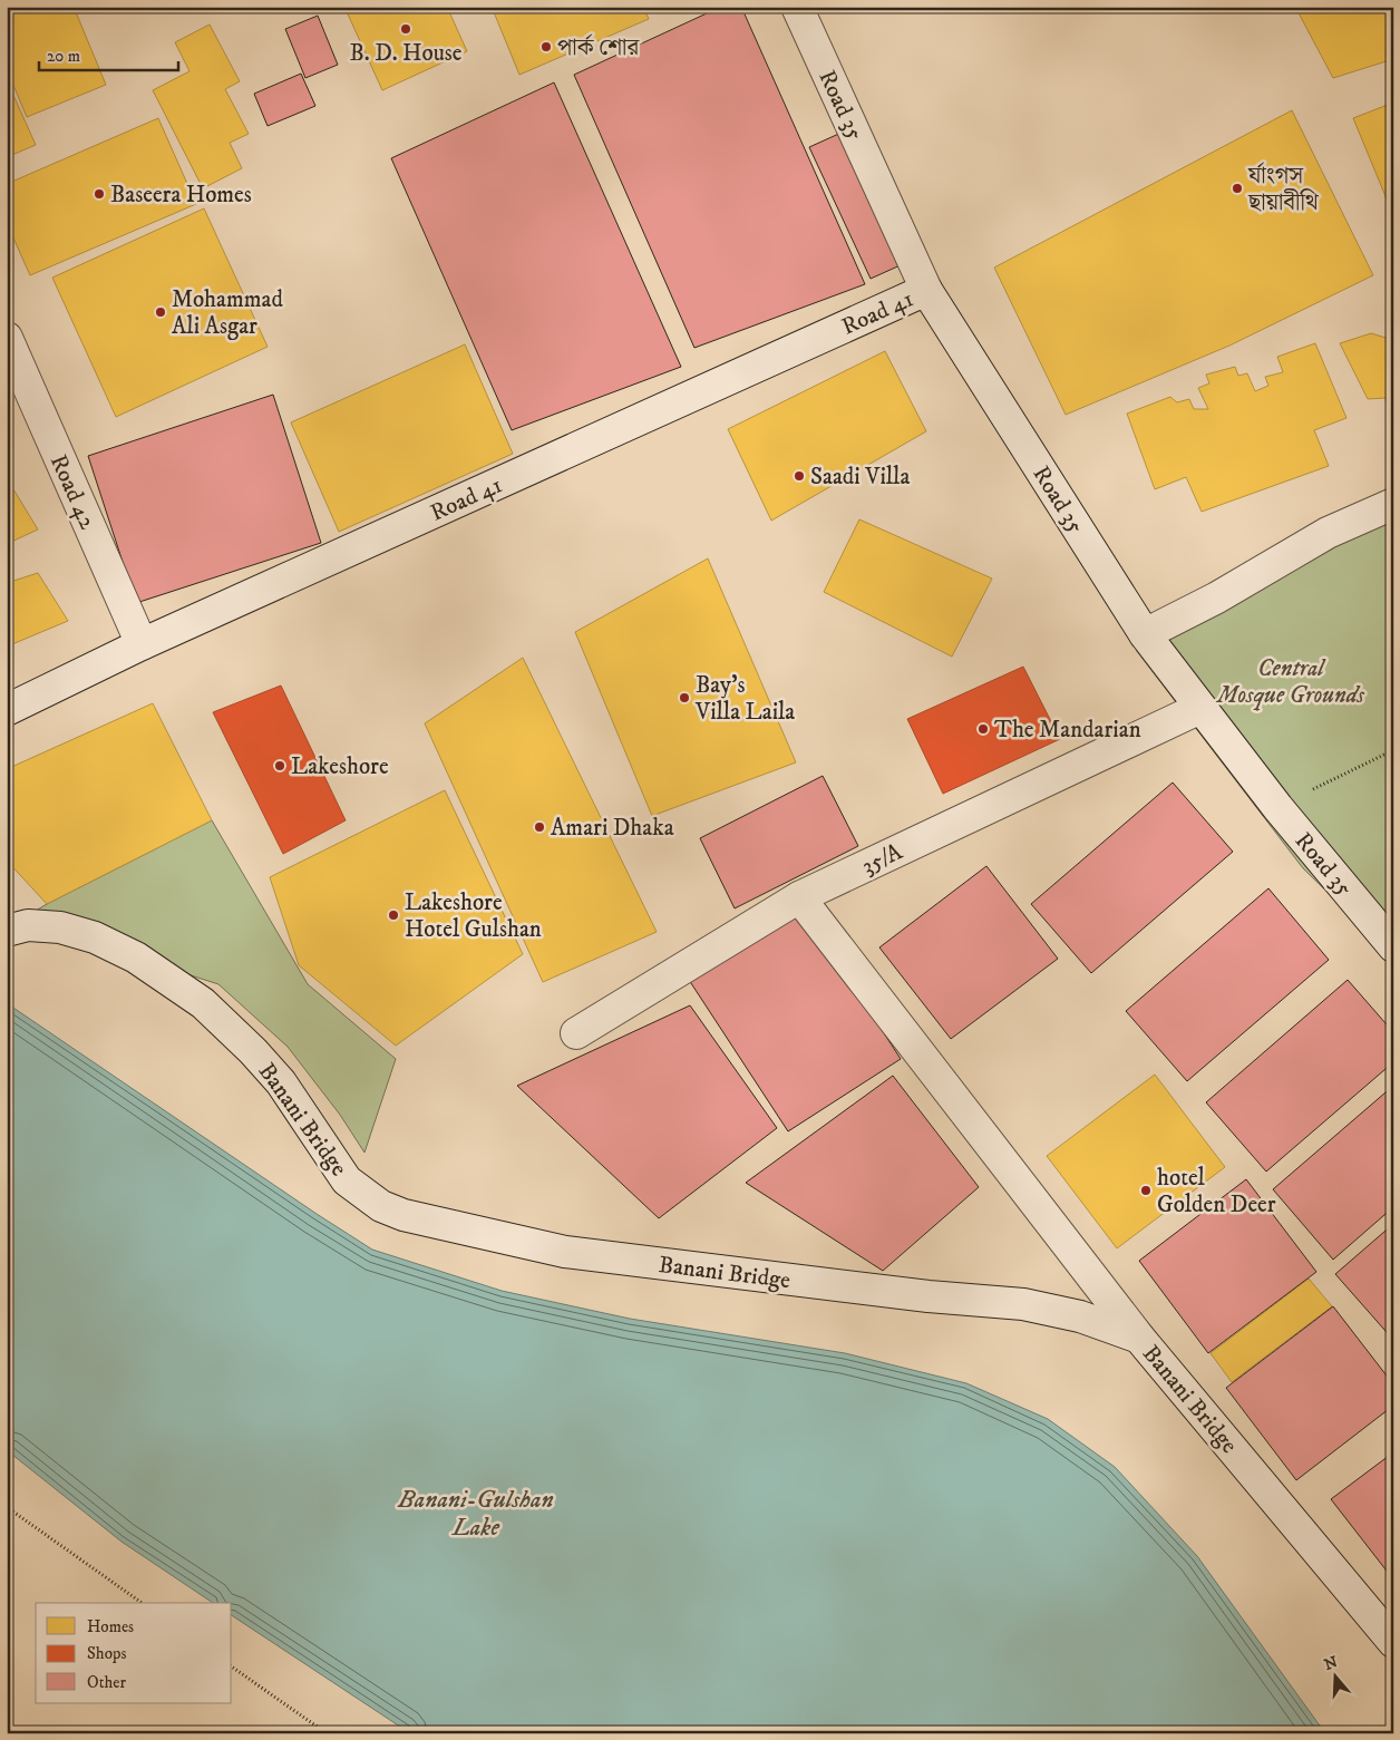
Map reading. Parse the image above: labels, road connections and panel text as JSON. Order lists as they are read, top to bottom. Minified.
{"streets":{"main road":["Road 35","Road 41","Road 42","35/A","Banani Bridge"]},"crossings":[["Road 35","Road 41"],["Road 35","35/A"],["Road 41","Road 42"]],"water":["Banani-Gulshan Lake"],"parks":["Central Mosque Grounds"],"places":["B. D. House","পার্ক শোর","র্যাংগস ছায়াবীথি","Baseera Homes","Mohammad Ali Asgar","Saadi Villa","Bay's Villa Laila","The Mandarian","Lakeshore","Amari Dhaka","Lakeshore Hotel Gulshan","hotel Golden Deer"],"legend":["Homes","Shops","Other"],"scale_bar":"20 m","north":"top"}
